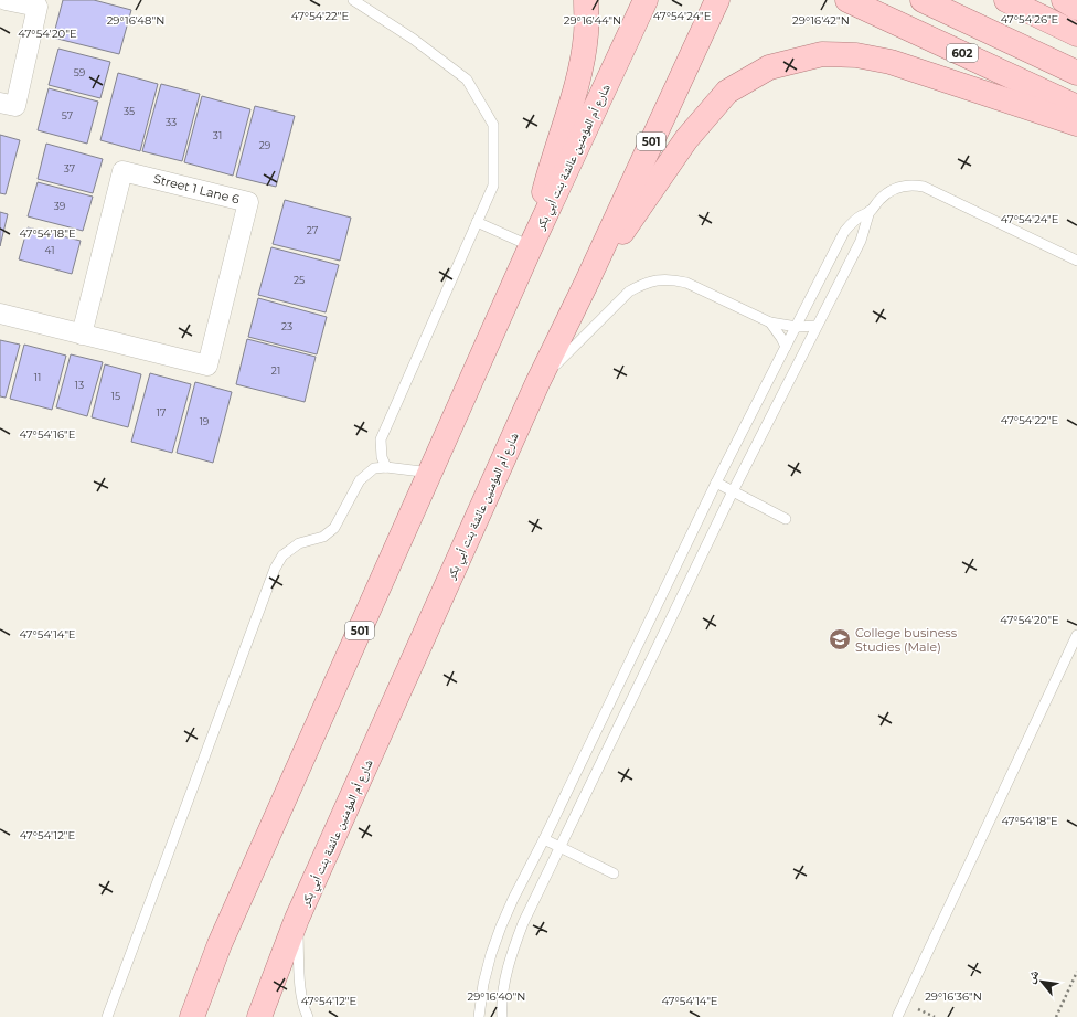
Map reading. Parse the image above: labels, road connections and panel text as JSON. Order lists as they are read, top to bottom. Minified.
{"streets":{"main road":["602","501","شارع أم المؤمنين عائشة بنت أبي بكر"],"street":["Street 1 Lane 6"]},"places":{"school or university":["College business Studies (Male)"]},"house_numbers":["59","35","57","33","31","29","37","39","27","41","25","23","21","11","13","15","17","19"],"north":"top left","coordinates":["47°54'22\"E","47°54'24\"E","47°54'26\"E","29°16'48\"N","29°16'44\"N","29°16'42\"N","47°54'20\"E","47°54'18\"E","47°54'16\"E","47°54'14\"E","47°54'12\"E","29°16'40\"N","29°16'36\"N"]}
